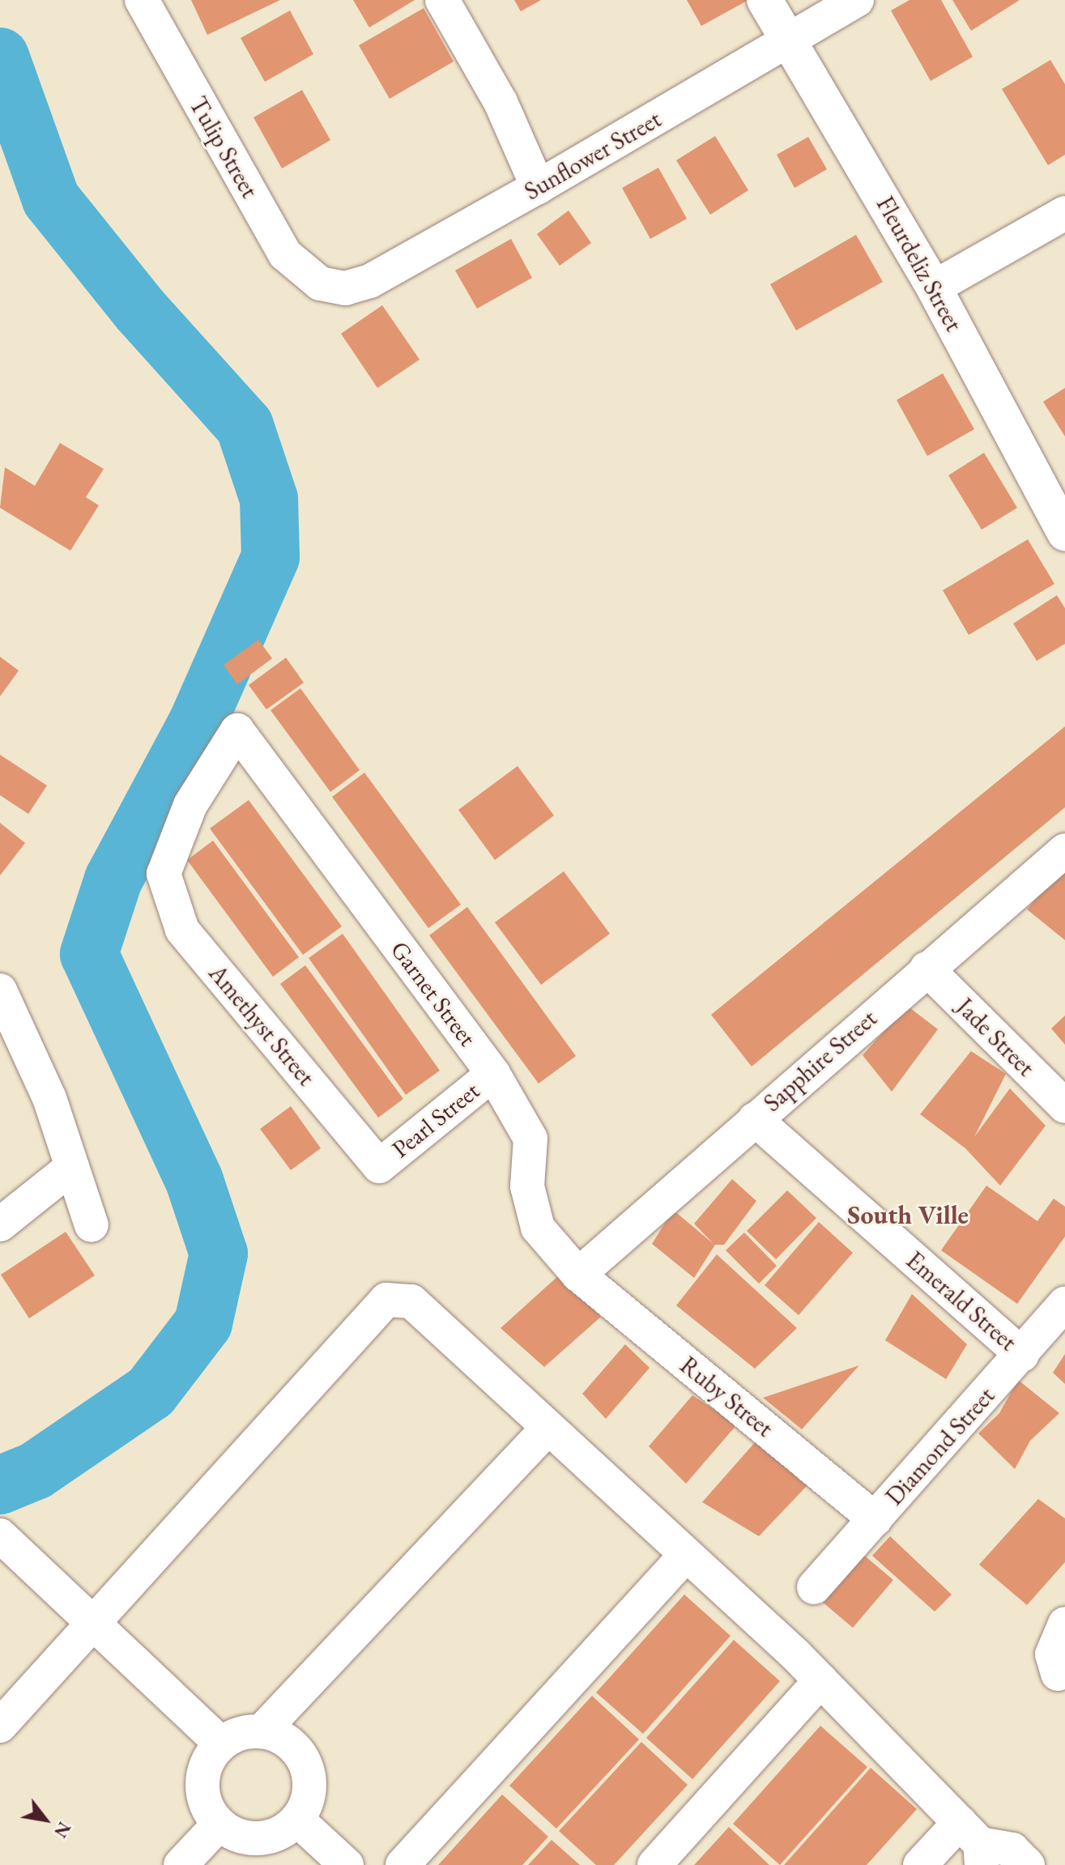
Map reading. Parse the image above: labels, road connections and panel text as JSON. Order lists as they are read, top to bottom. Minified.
{"streets":{"street":["Tulip Street","Sunflower Street","Fleurdeliz Street","Garnet Street","Amethyst Street","Jade Street","Sapphire Street","Pearl Street","Emerald Street","Ruby Street","Diamond Street"]},"crossings":[["Tulip Street","Sunflower Street"],["Sunflower Street","Fleurdeliz Street"],["Garnet Street","Amethyst Street"],["Garnet Street","Sapphire Street"],["Garnet Street","Pearl Street"],["Garnet Street","Ruby Street"],["Amethyst Street","Pearl Street"],["Jade Street","Sapphire Street"],["Sapphire Street","Emerald Street"],["Sapphire Street","Ruby Street"],["Emerald Street","Diamond Street"],["Ruby Street","Diamond Street"]],"districts":["South Ville"],"north":"bottom right"}
